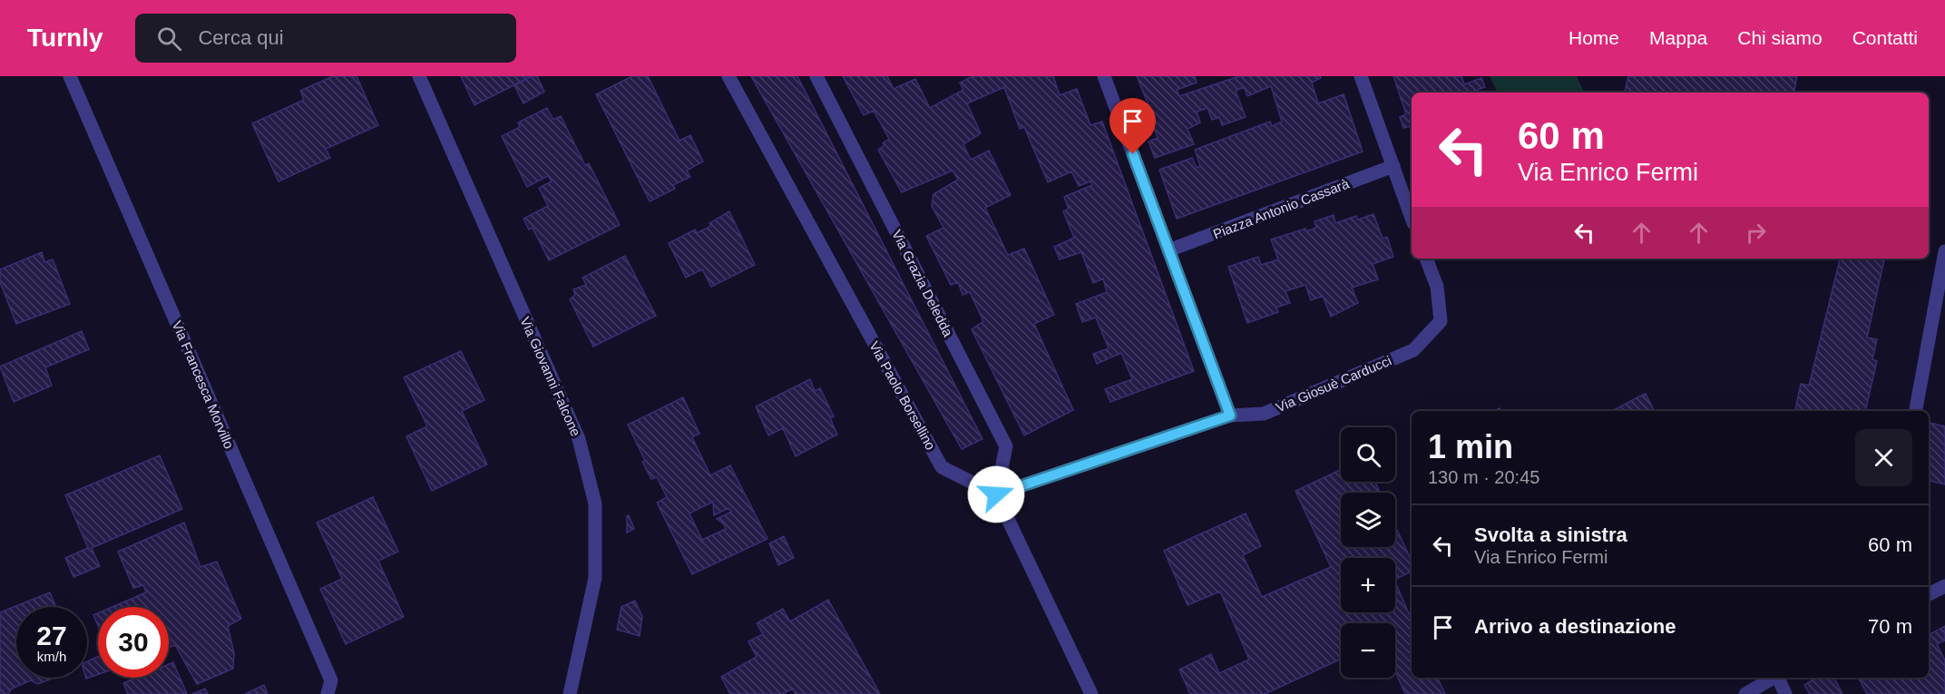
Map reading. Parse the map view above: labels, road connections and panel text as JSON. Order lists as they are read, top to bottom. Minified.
{"streets":{"street":["Piazza Antonio Cassarà","Via Grazia Deledda","Via Giovanni Falcone","Via Giosuè Carducci","Via Francesca Morvillo","Via Paolo Borsellino"]},"crossings":[["Via Grazia Deledda","Via Giosuè Carducci"],["Via Grazia Deledda","Via Paolo Borsellino"],["Via Giosuè Carducci","Via Paolo Borsellino"]],"page":{"header":"Turnly","search":"Cerca qui","nav":["Home","Mappa","Chi siamo","Contatti"],"turn":["60 m","Via Enrico Fermi"],"heading":["1 min","130 m · 20:45"],"map_buttons":["+","−"],"list":[{"name":"Svolta a sinistra","note":"Via Enrico Fermi","value":"60 m"},{"name":"Arrivo a destinazione","value":"70 m"}],"speed":"27 km/h","limit":"30"}}
